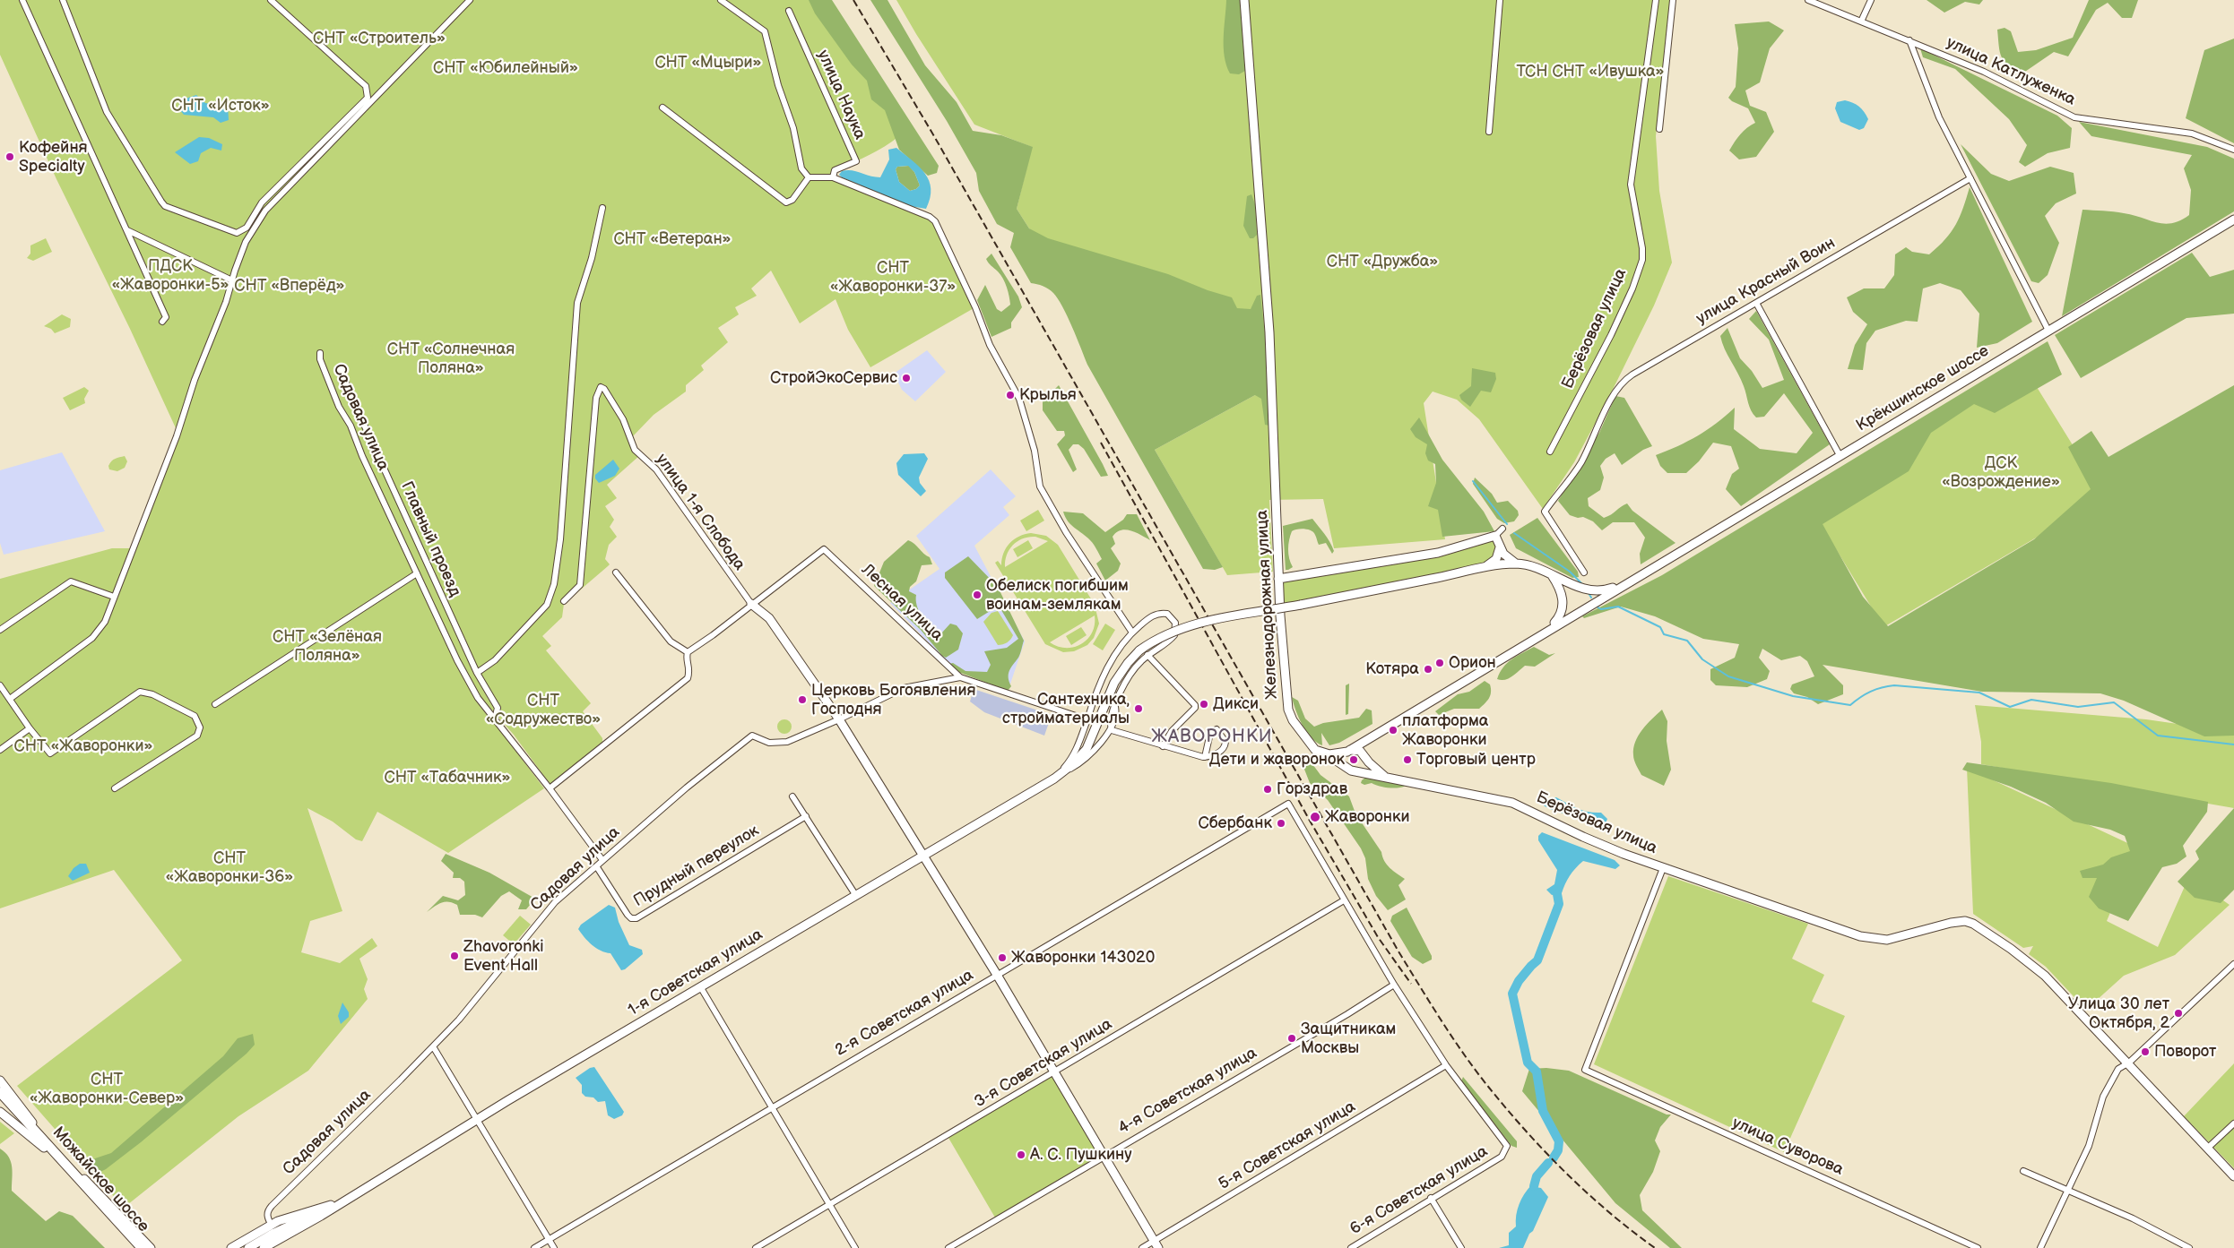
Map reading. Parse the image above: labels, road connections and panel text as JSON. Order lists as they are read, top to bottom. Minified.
{"streets":{"main road":["Можайское шоссе"],"street":["улица Катлуженка","улица Наука","улица Красный Воин","Берёзовая улица","Крёкшинское шоссе","Садовая улица","улица 1-я Слобода","Главный проезд","Лесная улица","Железнодорожная улица","Прудный переулок","1-я Советская улица","2-я Советская улица","3-я Советская улица","4-я Советская улица","5-я Советская улица","улица Суворова","6-я Советская улица"]},"crossings":[["Берёзовая улица","Железнодорожная улица"],["Берёзовая улица","улица Суворова"],["Крёкшинское шоссе","1-я Советская улица"],["Садовая улица","Главный проезд"],["Садовая улица","Лесная улица"],["Садовая улица","Прудный переулок"],["улица 1-я Слобода","Лесная улица"],["2-я Советская улица","3-я Советская улица"],["5-я Советская улица","6-я Советская улица"]],"districts":["ЖАВОРОНКИ"],"parks":["СНТ «Строитель»","СНТ «Мцыри»","СНТ «Юбилейный»","ТСН СНТ «Ивушка»","СНТ «Исток»","СНТ «Ветеран»","СНТ «Дружба»","ПДСК «Жаворонки-5»","СНТ «Жаворонки-37»","СНТ «Вперёд»","СНТ «Солнечная Поляна»","ДСК «Возрождение»","СНТ «Зелёная Поляна»","СНТ «Содружество»","СНТ «Жаворонки»","СНТ «Табачник»","СНТ «Жаворонки-36»","СНТ «Жаворонки-Север»"],"places":["Кофейня Specialty","СтройЭкоСервис","Крылья","Обелиск погибшим воинам-землякам","Орион","Котяра","Церковь Богоявления Господня","Дикси","Сантехника, стройматериалы","платформа Жаворонки","Дети и жаворонок","Торговый центр","Горздрав","Жаворонки","Сбербанк","Zhavoronki Event Hall","Жаворонки 143020","Улица 30 лет Октября, 2","Защитникам Москвы","Поворот","А. С. Пушкину"]}
